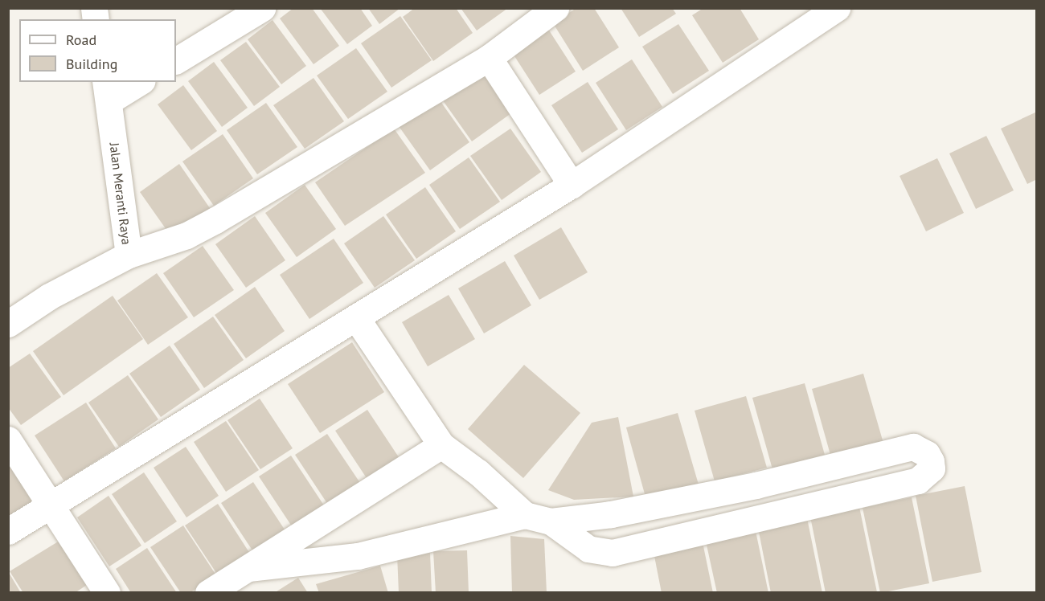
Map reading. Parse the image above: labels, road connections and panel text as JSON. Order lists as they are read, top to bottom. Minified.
{"streets":{"street":["Jalan Meranti Raya"]},"legend":["Road","Building"]}
